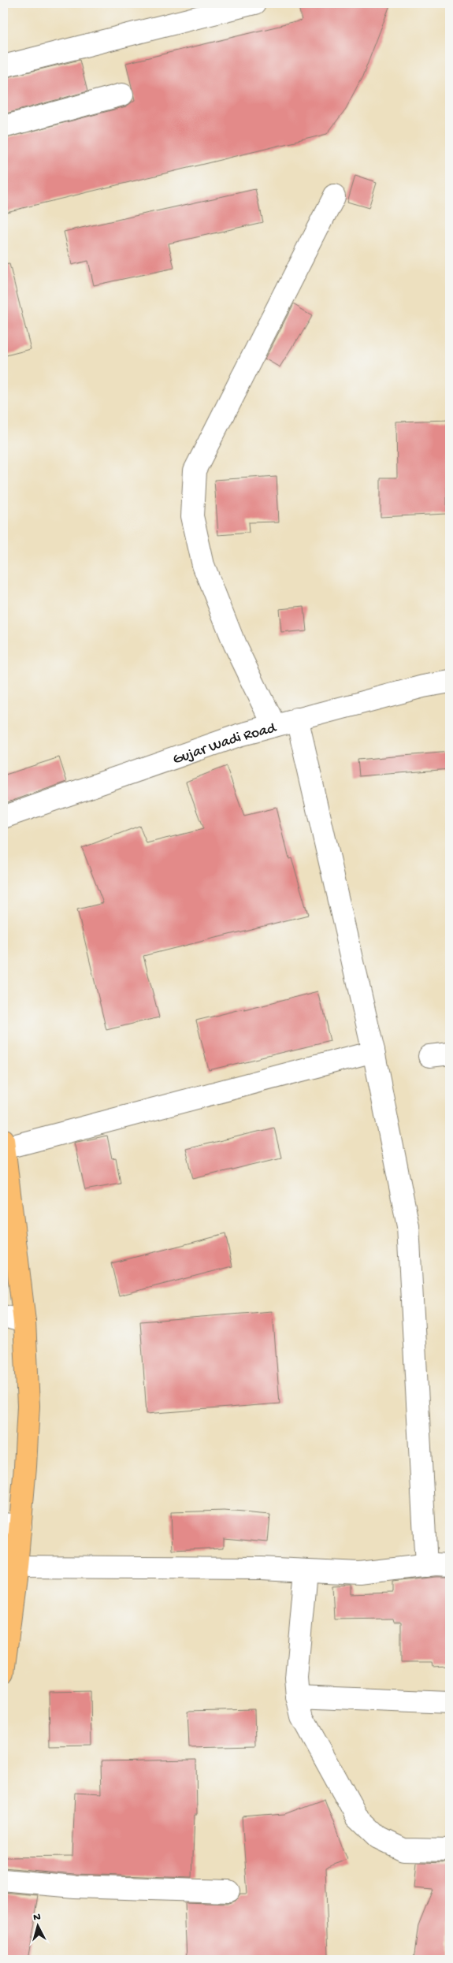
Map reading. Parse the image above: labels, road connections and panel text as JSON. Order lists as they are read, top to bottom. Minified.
{"streets":{"street":["Gujar Wadi Road"]},"north":"top"}
